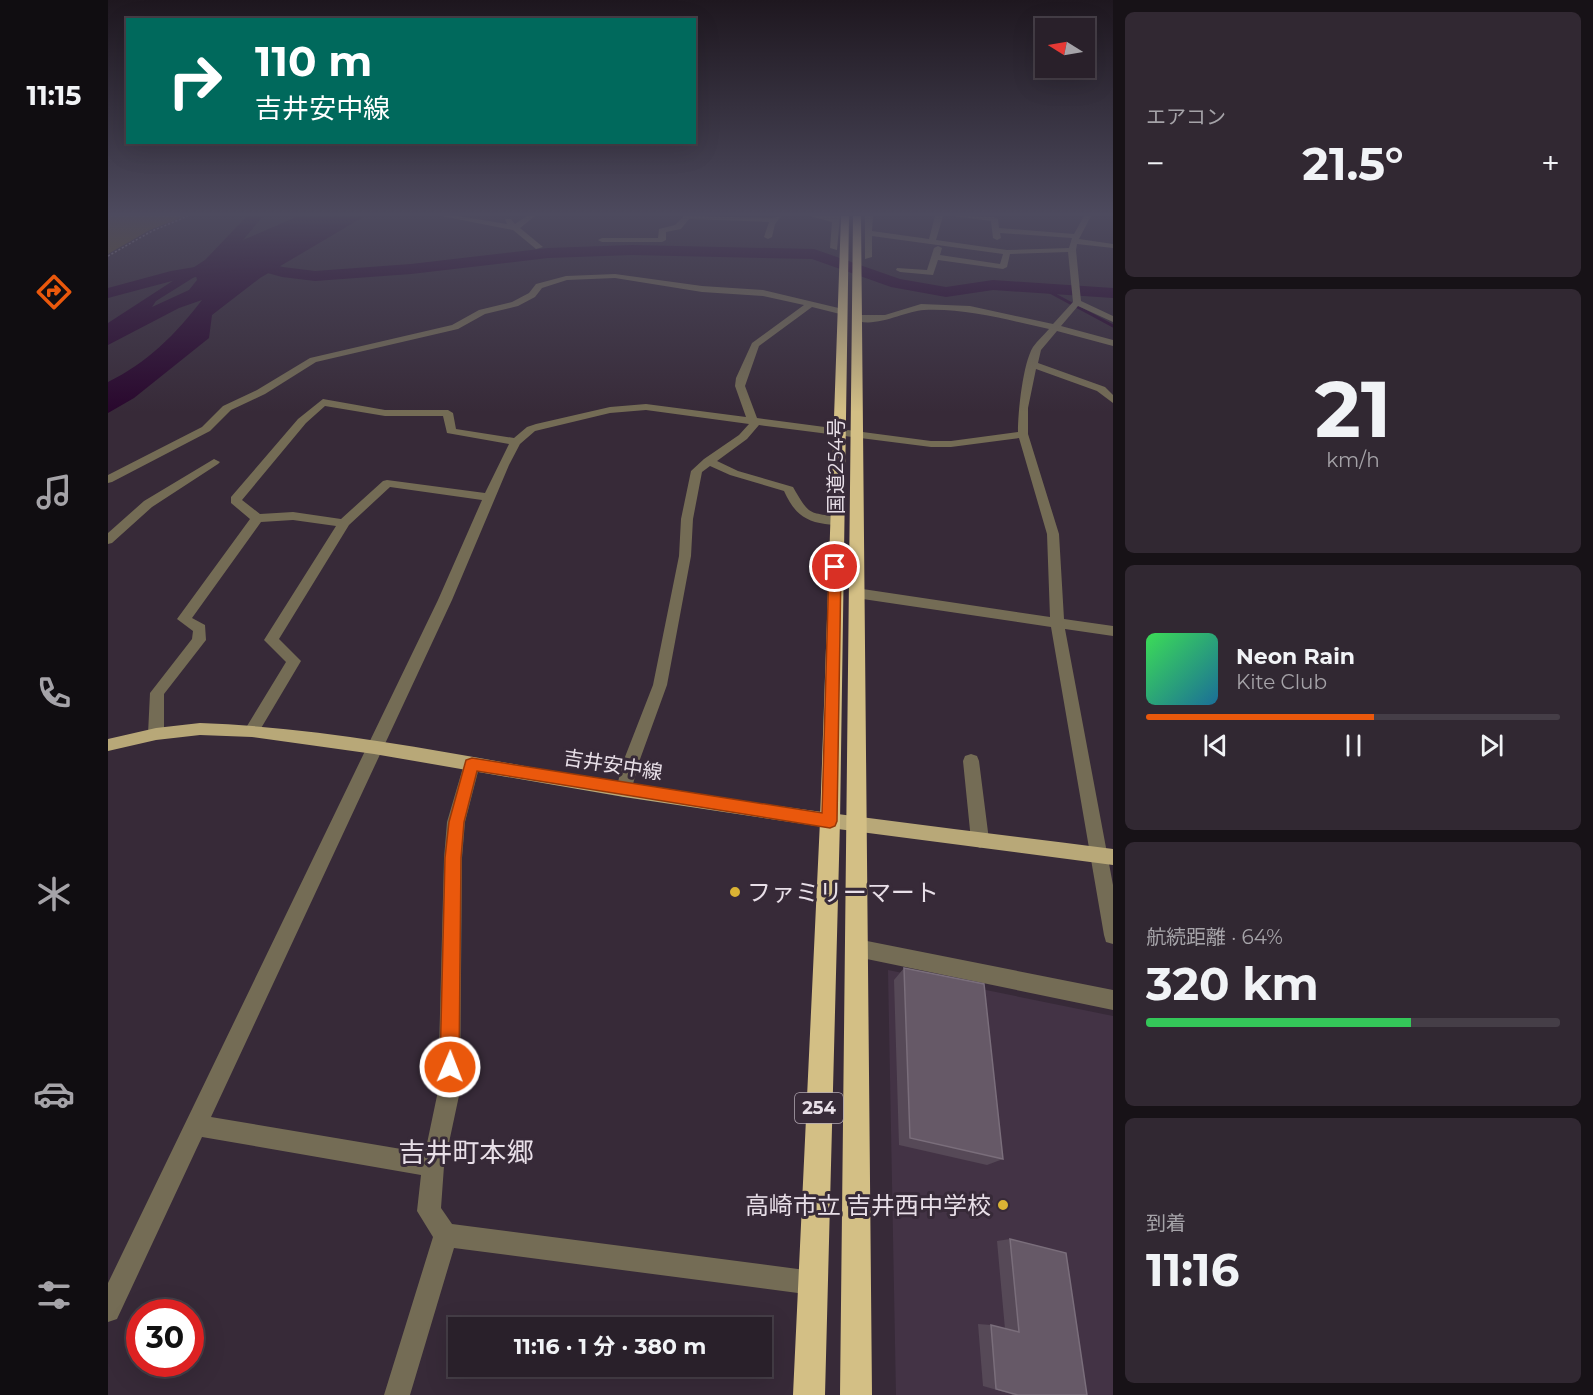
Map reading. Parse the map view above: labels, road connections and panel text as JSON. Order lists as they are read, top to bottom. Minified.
{"streets":{"highway":["国道254号","254"],"main road":["吉井安中線"]},"crossings":[["国道254号","吉井安中線"],["国道254号","254"],["吉井安中線","254"]],"districts":["吉井町本郷"],"places":["ファミリーマート","高崎市立 吉井西中学校"],"north":"left","page":{"tabs":"11:15","tile":["エアコン",["21","km/h"],["航続距離 · 64%","320 km"],["到着","11:16"]],"turn":["110 m","吉井安中線"],"heat":["−","21.5°","+"],"song":["Neon Rain","Kite Club"],"limit":"30","trip":"11:16 · 1 分 · 380 m"}}
